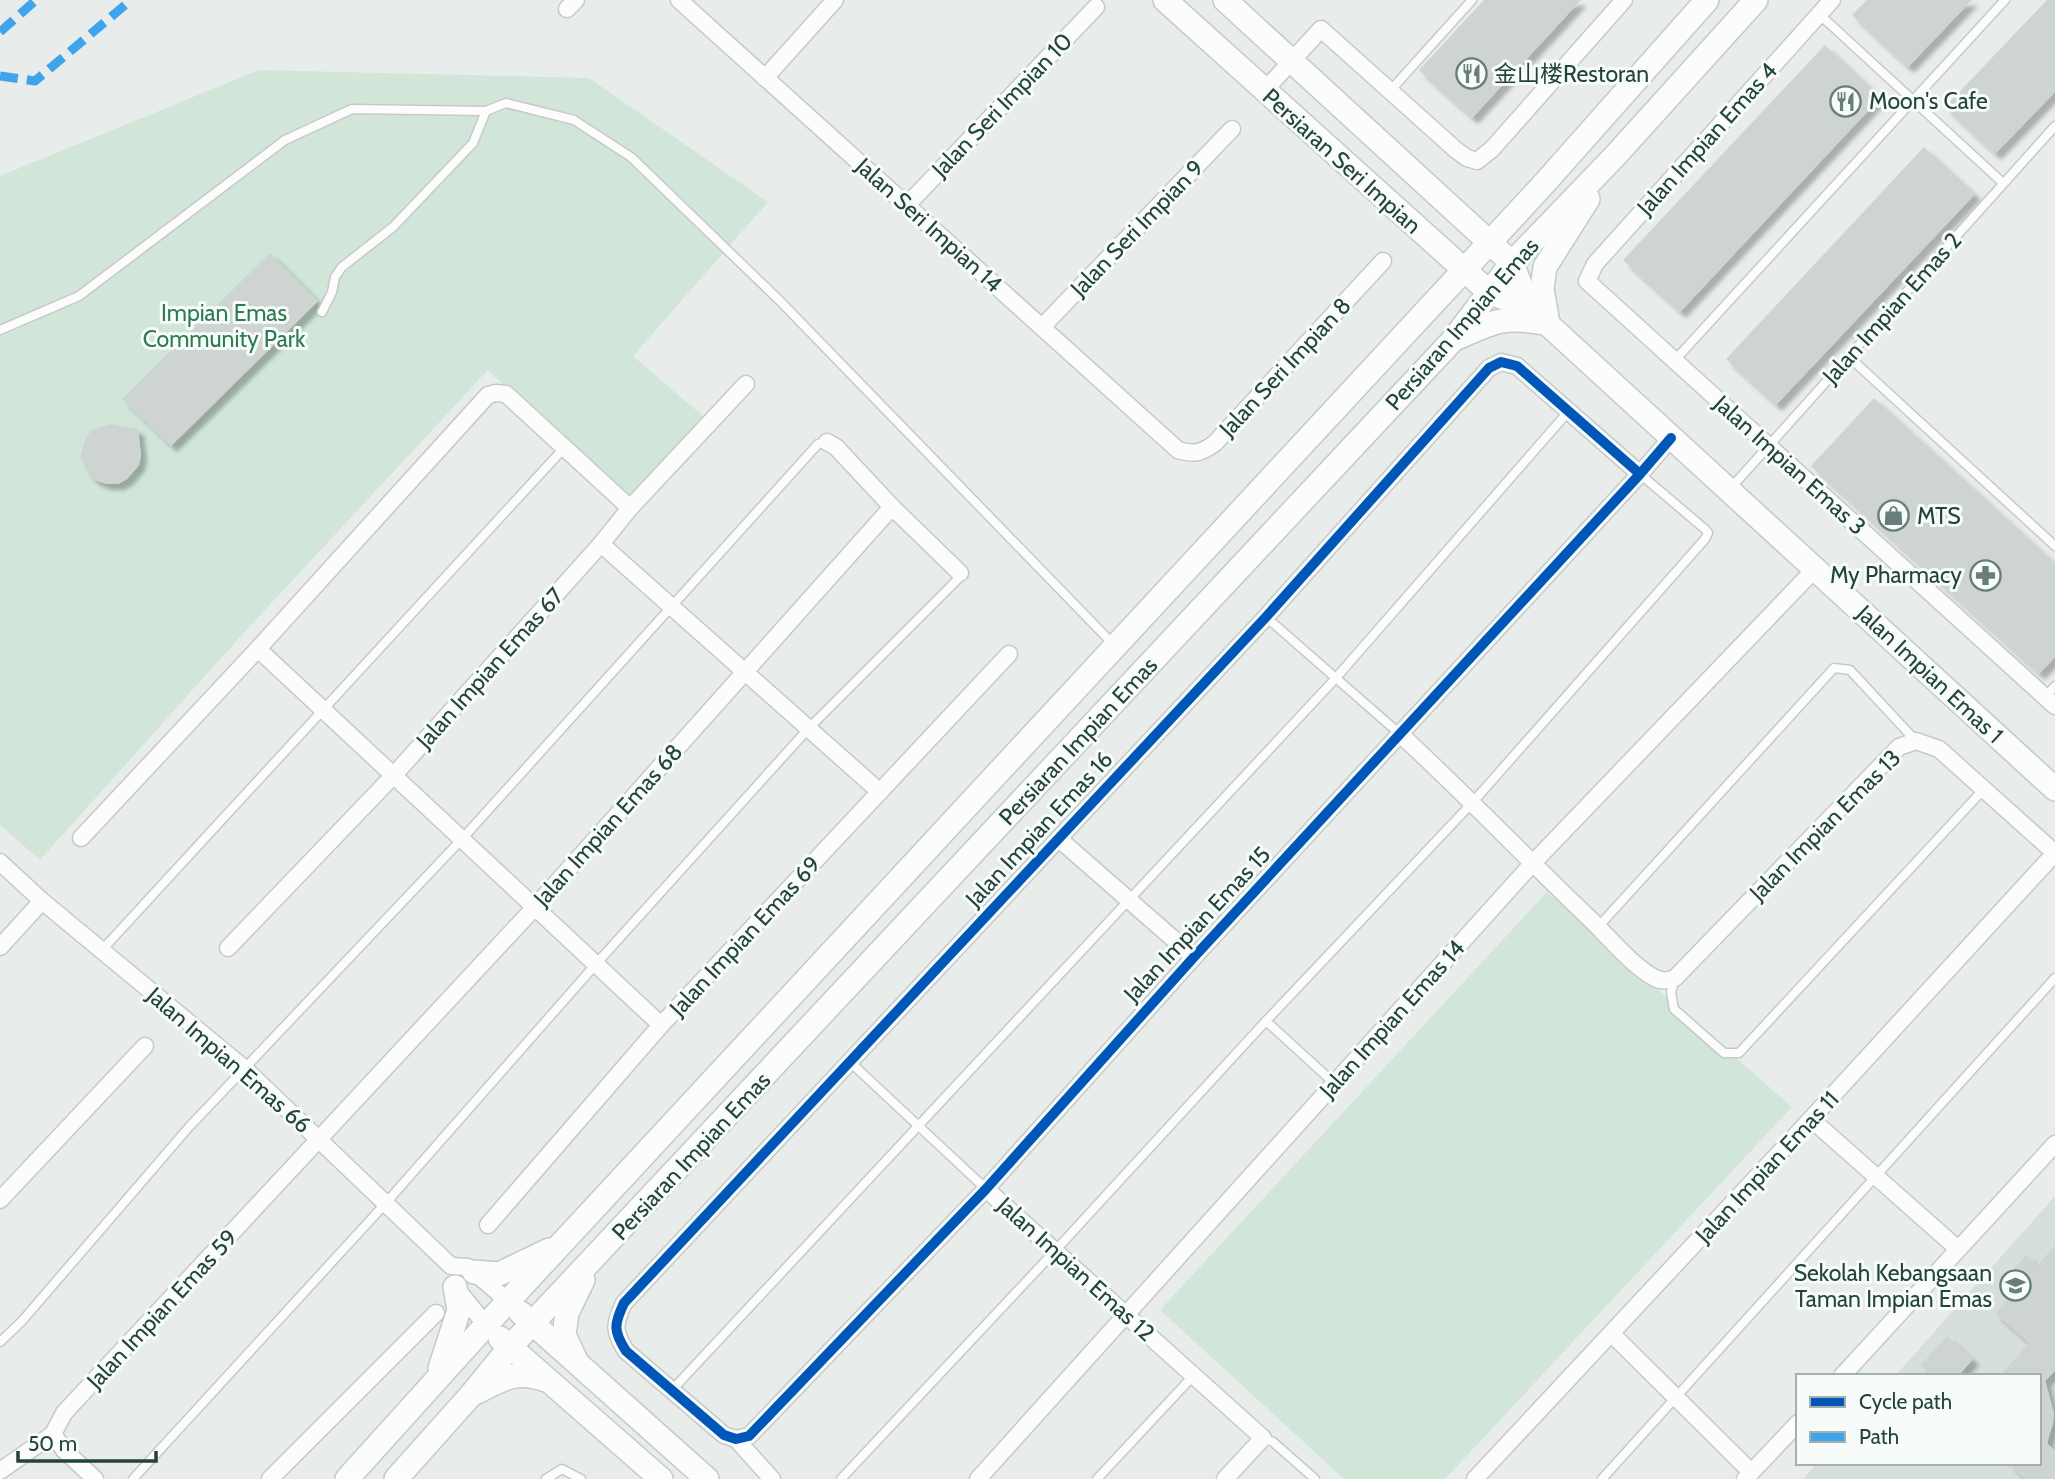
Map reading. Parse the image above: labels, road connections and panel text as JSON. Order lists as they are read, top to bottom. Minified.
{"streets":{"main road":["Persiaran Seri Impian","Persiaran Impian Emas","Jalan Impian Emas 1"],"street":["Jalan Seri Impian 10","Jalan Impian Emas 4","Jalan Seri Impian 14","Jalan Seri Impian 9","Jalan Seri Impian 8","Jalan Impian Emas 3","Jalan Impian Emas 67","Jalan Impian Emas 68","Jalan Impian Emas 13","Jalan Impian Emas 16","Jalan Impian Emas 15","Jalan Impian Emas 69","Jalan Impian Emas 14","Jalan Impian Emas 66","Jalan Impian Emas 11","Jalan Impian Emas 12","Jalan Impian Emas 59"],"lane":["Jalan Impian Emas 2"]},"crossings":[["Jalan Seri Impian 10","Jalan Seri Impian 14"],["Jalan Impian Emas 4","Jalan Impian Emas 3"],["Persiaran Seri Impian","Persiaran Impian Emas"],["Persiaran Seri Impian","Jalan Impian Emas 1"],["Jalan Seri Impian 14","Jalan Seri Impian 9"],["Jalan Seri Impian 14","Jalan Seri Impian 8"],["Jalan Impian Emas 2","Jalan Impian Emas 3"],["Jalan Impian Emas 2","Jalan Impian Emas 1"],["Persiaran Impian Emas","Jalan Impian Emas 1"],["Persiaran Impian Emas","Jalan Impian Emas 66"],["Jalan Impian Emas 1","Jalan Impian Emas 15"],["Jalan Impian Emas 1","Jalan Impian Emas 14"],["Jalan Impian Emas 68","Jalan Impian Emas 66"],["Jalan Impian Emas 68","Jalan Impian Emas 59"],["Jalan Impian Emas 13","Jalan Impian Emas 11"],["Jalan Impian Emas 16","Jalan Impian Emas 15"],["Jalan Impian Emas 16","Jalan Impian Emas 12"],["Jalan Impian Emas 15","Jalan Impian Emas 12"],["Jalan Impian Emas 14","Jalan Impian Emas 12"],["Jalan Impian Emas 66","Jalan Impian Emas 59"]],"parks":["Impian Emas Community Park"],"places":{"restaurant":["金山楼Restoran","Moon's Cafe"],"shop":["MTS"],"pharmacy":["My Pharmacy"],"school or university":["Sekolah Kebangsaan Taman Impian Emas"]},"legend":["Cycle path","Path"],"scale_bar":"50 m"}
